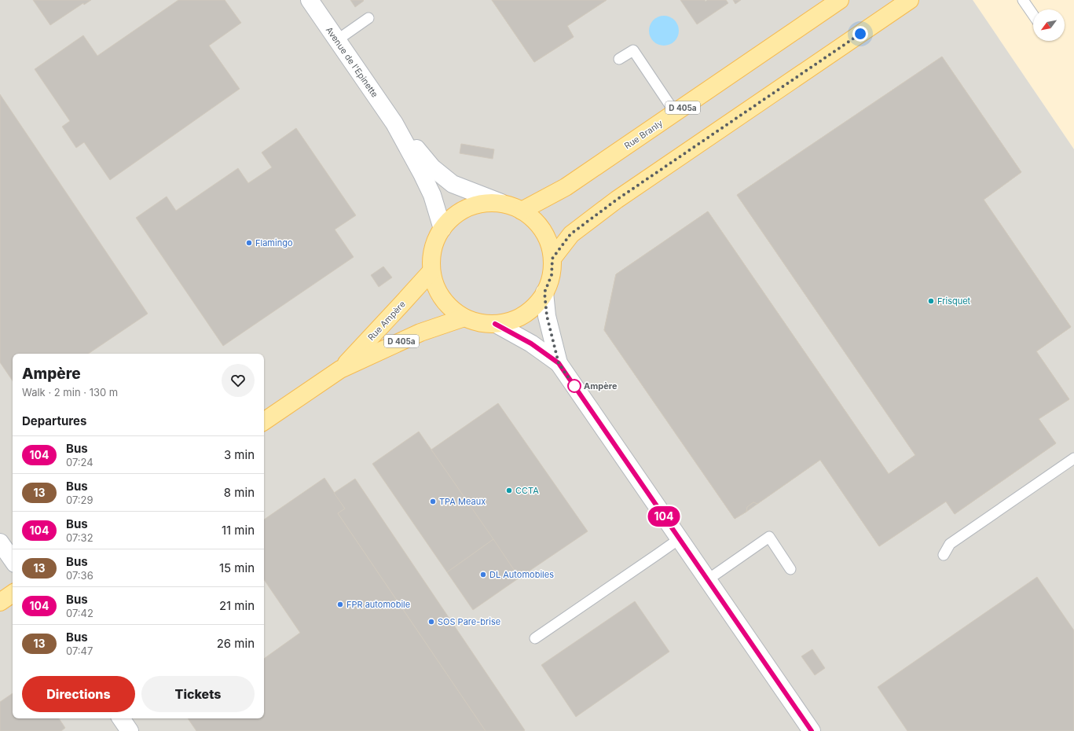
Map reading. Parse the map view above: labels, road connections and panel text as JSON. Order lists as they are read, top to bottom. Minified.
{"streets":{"main road":["D 405a","Rue Branly","Rue Ampère"],"street":["Avenue de l'Epinette"]},"places":["Flamingo","Frisquet","Ampère","CCTA","TPA Meaux","DL Automobiles","FPR automobile","SOS Pare-brise"],"lines":["bus line 104"],"north":"bottom left","page":{"on_map":"104","heading":[["Ampère","Walk · 2 min · 130 m"],"Departures"],"list":[{"mark":"104","name":"Bus","note":"07:24","value":"3 min"},{"mark":"13","name":"Bus","note":"07:29","value":"8 min"},{"mark":"104","name":"Bus","note":"07:32","value":"11 min"},{"mark":"13","name":"Bus","note":"07:36","value":"15 min"},{"mark":"104","name":"Bus","note":"07:42","value":"21 min"},{"mark":"13","name":"Bus","note":"07:47","value":"26 min"}],"buttons":["Directions","Tickets"]}}
